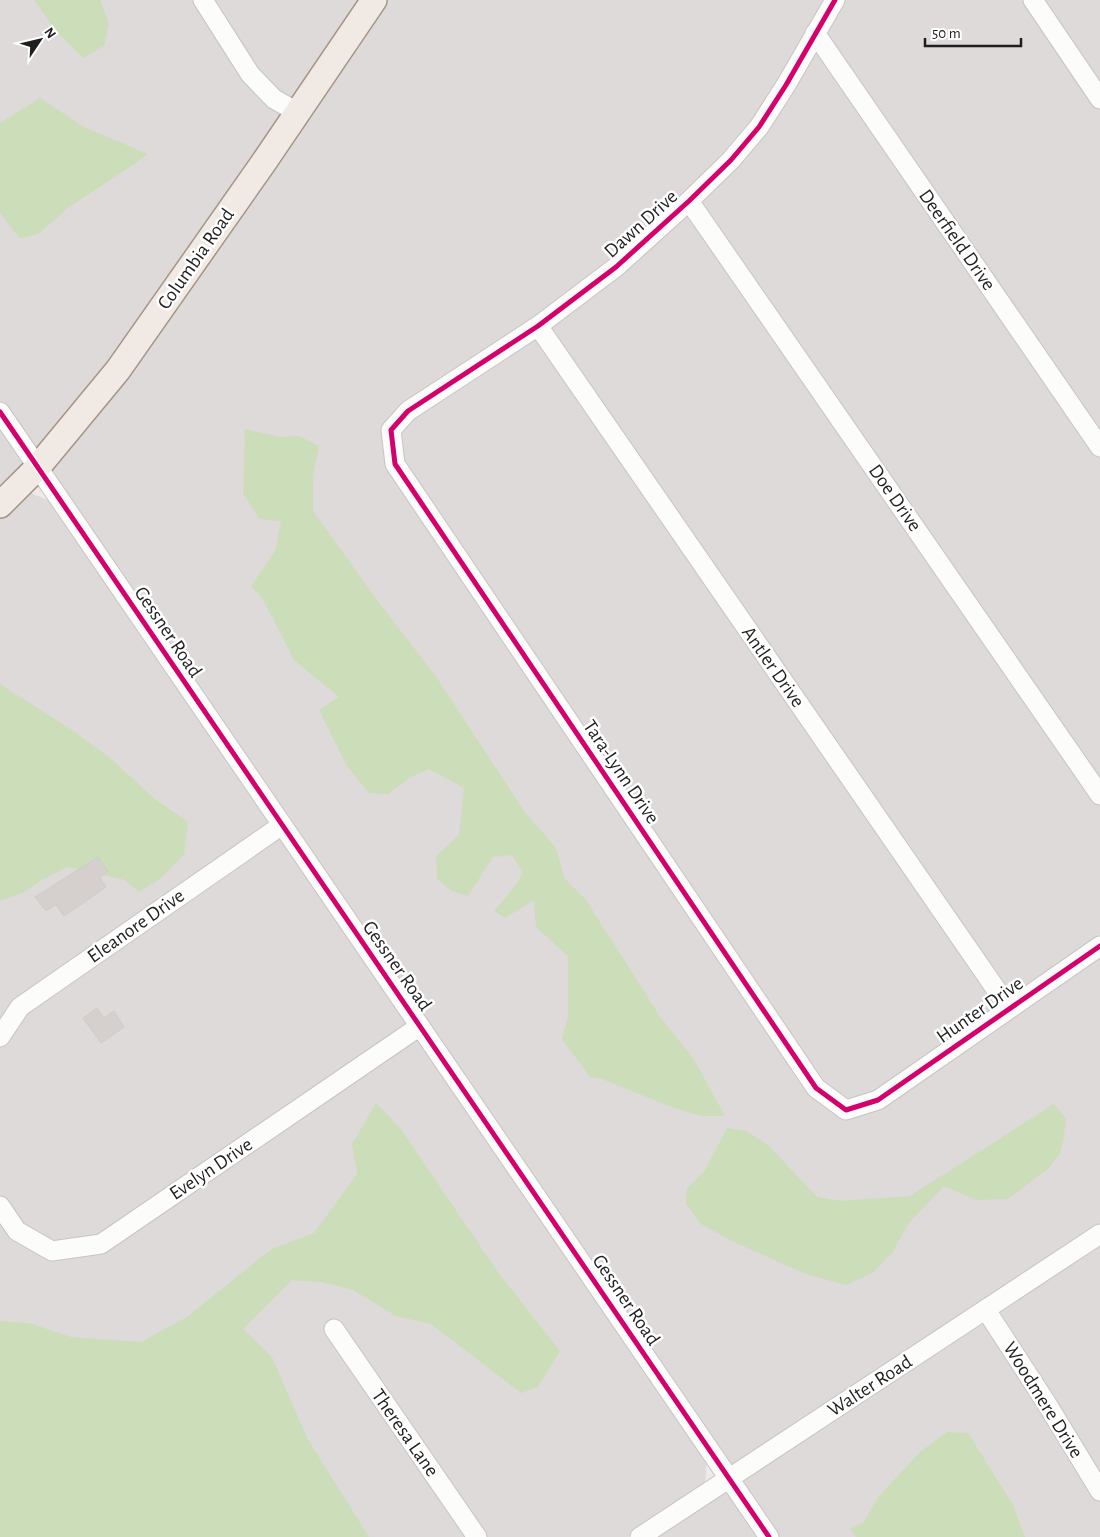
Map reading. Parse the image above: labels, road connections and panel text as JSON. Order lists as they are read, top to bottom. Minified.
{"streets":{"main road":["Columbia Road"],"street":["Dawn Drive","Deerfield Drive","Doe Drive","Gessner Road","Antler Drive","Tara-Lynn Drive","Eleanore Drive","Hunter Drive","Evelyn Drive","Walter Road","Woodmere Drive","Theresa Lane"]},"crossings":[["Dawn Drive","Deerfield Drive"],["Dawn Drive","Doe Drive"],["Dawn Drive","Antler Drive"],["Dawn Drive","Tara-Lynn Drive"],["Columbia Road","Gessner Road"],["Gessner Road","Eleanore Drive"],["Gessner Road","Evelyn Drive"],["Gessner Road","Walter Road"],["Antler Drive","Hunter Drive"],["Tara-Lynn Drive","Hunter Drive"],["Walter Road","Woodmere Drive"]],"scale_bar":"50 m","north":"top right"}
